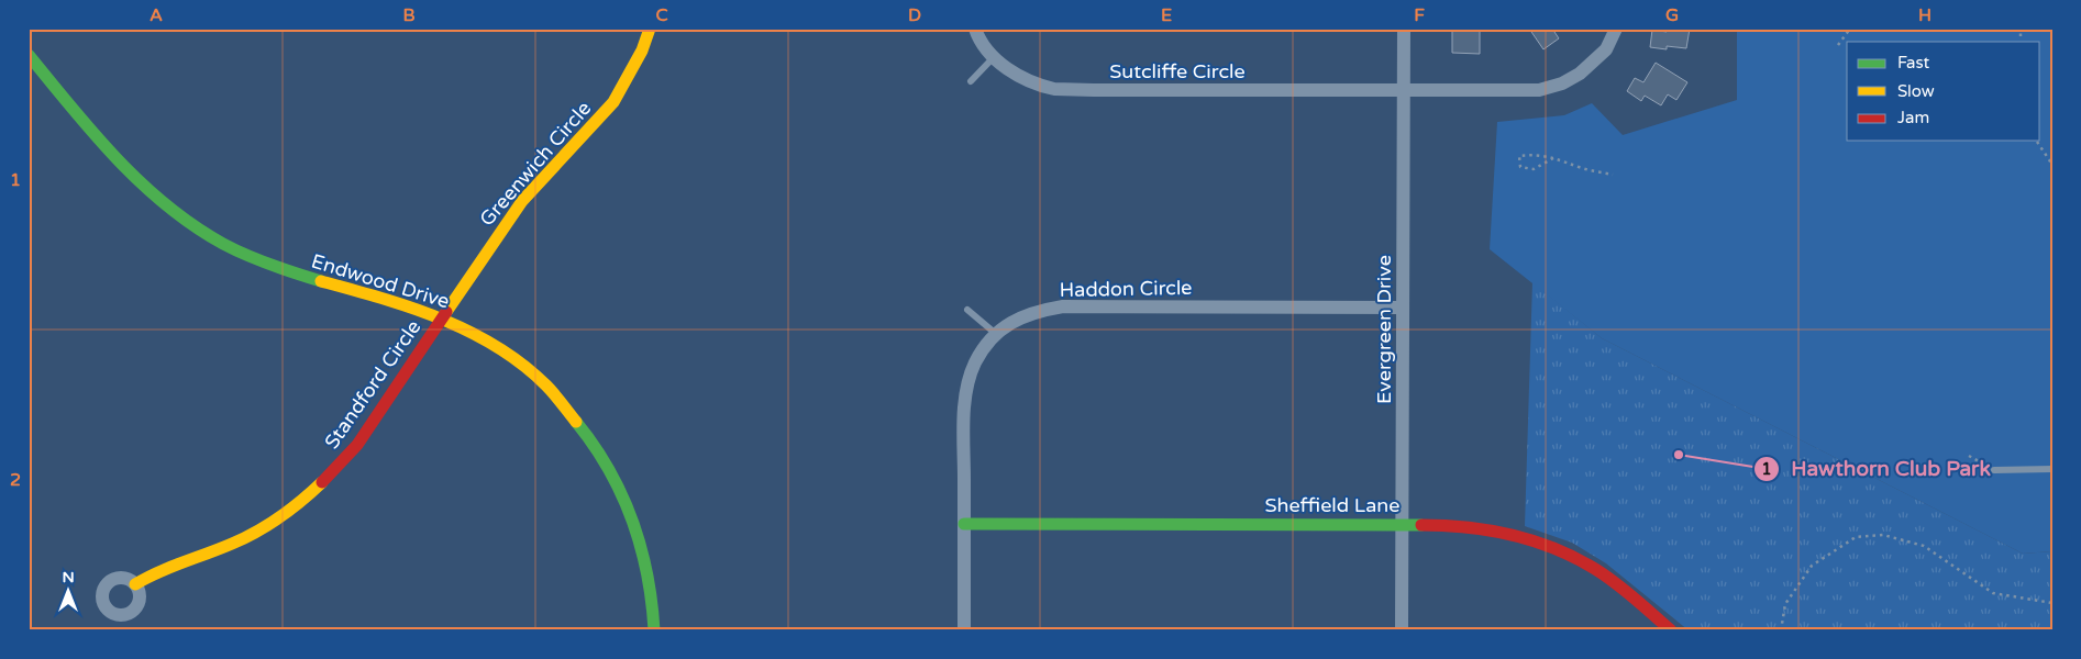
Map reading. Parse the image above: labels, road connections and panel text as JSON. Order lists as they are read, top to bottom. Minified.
{"streets":{"street":["Sutcliffe Circle","Greenwich Circle","Endwood Drive","Haddon Circle","Evergreen Drive","Standford Circle","Sheffield Lane"]},"crossings":[["Sutcliffe Circle","Evergreen Drive"],["Greenwich Circle","Endwood Drive"],["Greenwich Circle","Standford Circle"],["Endwood Drive","Standford Circle"],["Haddon Circle","Evergreen Drive"],["Haddon Circle","Sheffield Lane"],["Evergreen Drive","Sheffield Lane"]],"places":["Hawthorn Club Park"],"legend":["Fast","Slow","Jam"],"north":"top","grid":{"columns":["A","B","C","D","E","F","G","H"],"rows":["1","2"]}}
